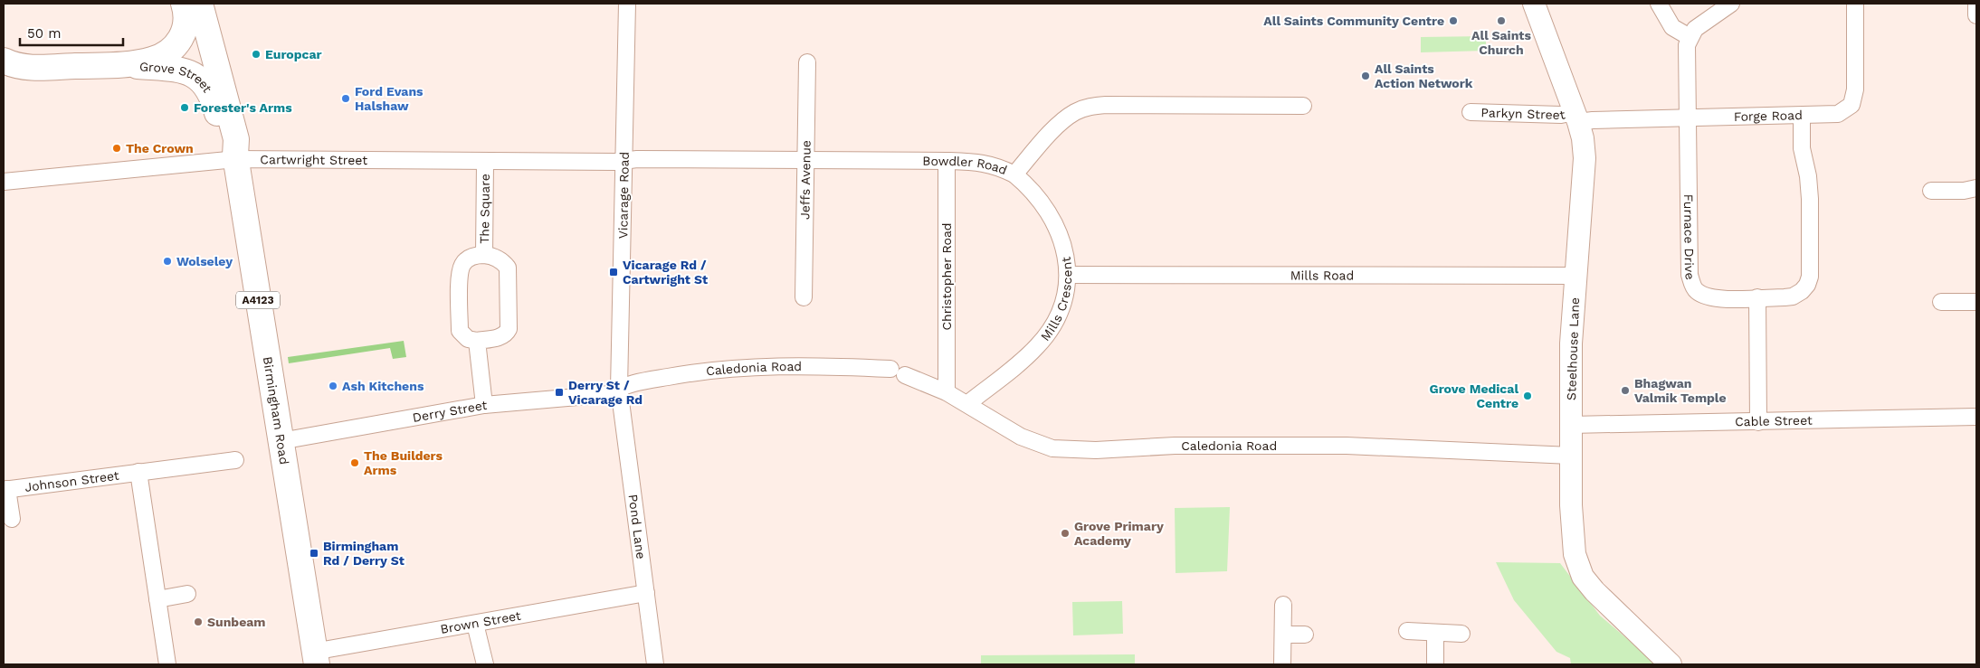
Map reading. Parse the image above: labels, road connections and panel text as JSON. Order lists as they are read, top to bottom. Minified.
{"streets":{"highway":["Grove Street","A4123","Birmingham Road"],"street":["Parkyn Street","Forge Road","Cartwright Street","Bowdler Road","Jeffs Avenue","Vicarage Road","The Square","Furnace Drive","Mills Road","Christopher Road","Mills Crescent","Steelhouse Lane","Caledonia Road","Derry Street","Cable Street","Johnson Street","Pond Lane","Brown Street"]},"crossings":[["Grove Street","Cartwright Street"],["Grove Street","A4123"],["Grove Street","Birmingham Road"],["Parkyn Street","Forge Road"],["Parkyn Street","Steelhouse Lane"],["Forge Road","Furnace Drive"],["Forge Road","Steelhouse Lane"],["Cartwright Street","Bowdler Road"],["Cartwright Street","Vicarage Road"],["Cartwright Street","The Square"],["Cartwright Street","A4123"],["Cartwright Street","Birmingham Road"],["Bowdler Road","Jeffs Avenue"],["Bowdler Road","Vicarage Road"],["Bowdler Road","Christopher Road"],["Bowdler Road","Mills Crescent"],["Vicarage Road","Caledonia Road"],["Vicarage Road","Derry Street"],["Vicarage Road","Pond Lane"],["Mills Road","Mills Crescent"],["Mills Road","Steelhouse Lane"],["Christopher Road","Caledonia Road"],["Mills Crescent","Caledonia Road"],["A4123","Birmingham Road"],["Steelhouse Lane","Caledonia Road"],["Steelhouse Lane","Cable Street"],["Caledonia Road","Derry Street"],["Caledonia Road","Pond Lane"],["Birmingham Road","Derry Street"],["Birmingham Road","Brown Street"],["Derry Street","Pond Lane"],["Pond Lane","Brown Street"]],"places":{"other":["All Saints Community Centre","All Saints Church","Europcar","All Saints Action Network","Ford Evans Halshaw","Forester's Arms","The Crown","Wolseley","Ash Kitchens","Bhagwan Valmik Temple","Grove Medical Centre","The Builders Arms","Grove Primary Academy","Sunbeam"],"transit":["Vicarage Rd / Cartwright St","Derry St / Vicarage Rd","Birmingham Rd / Derry St"]},"scale_bar":"50 m"}
